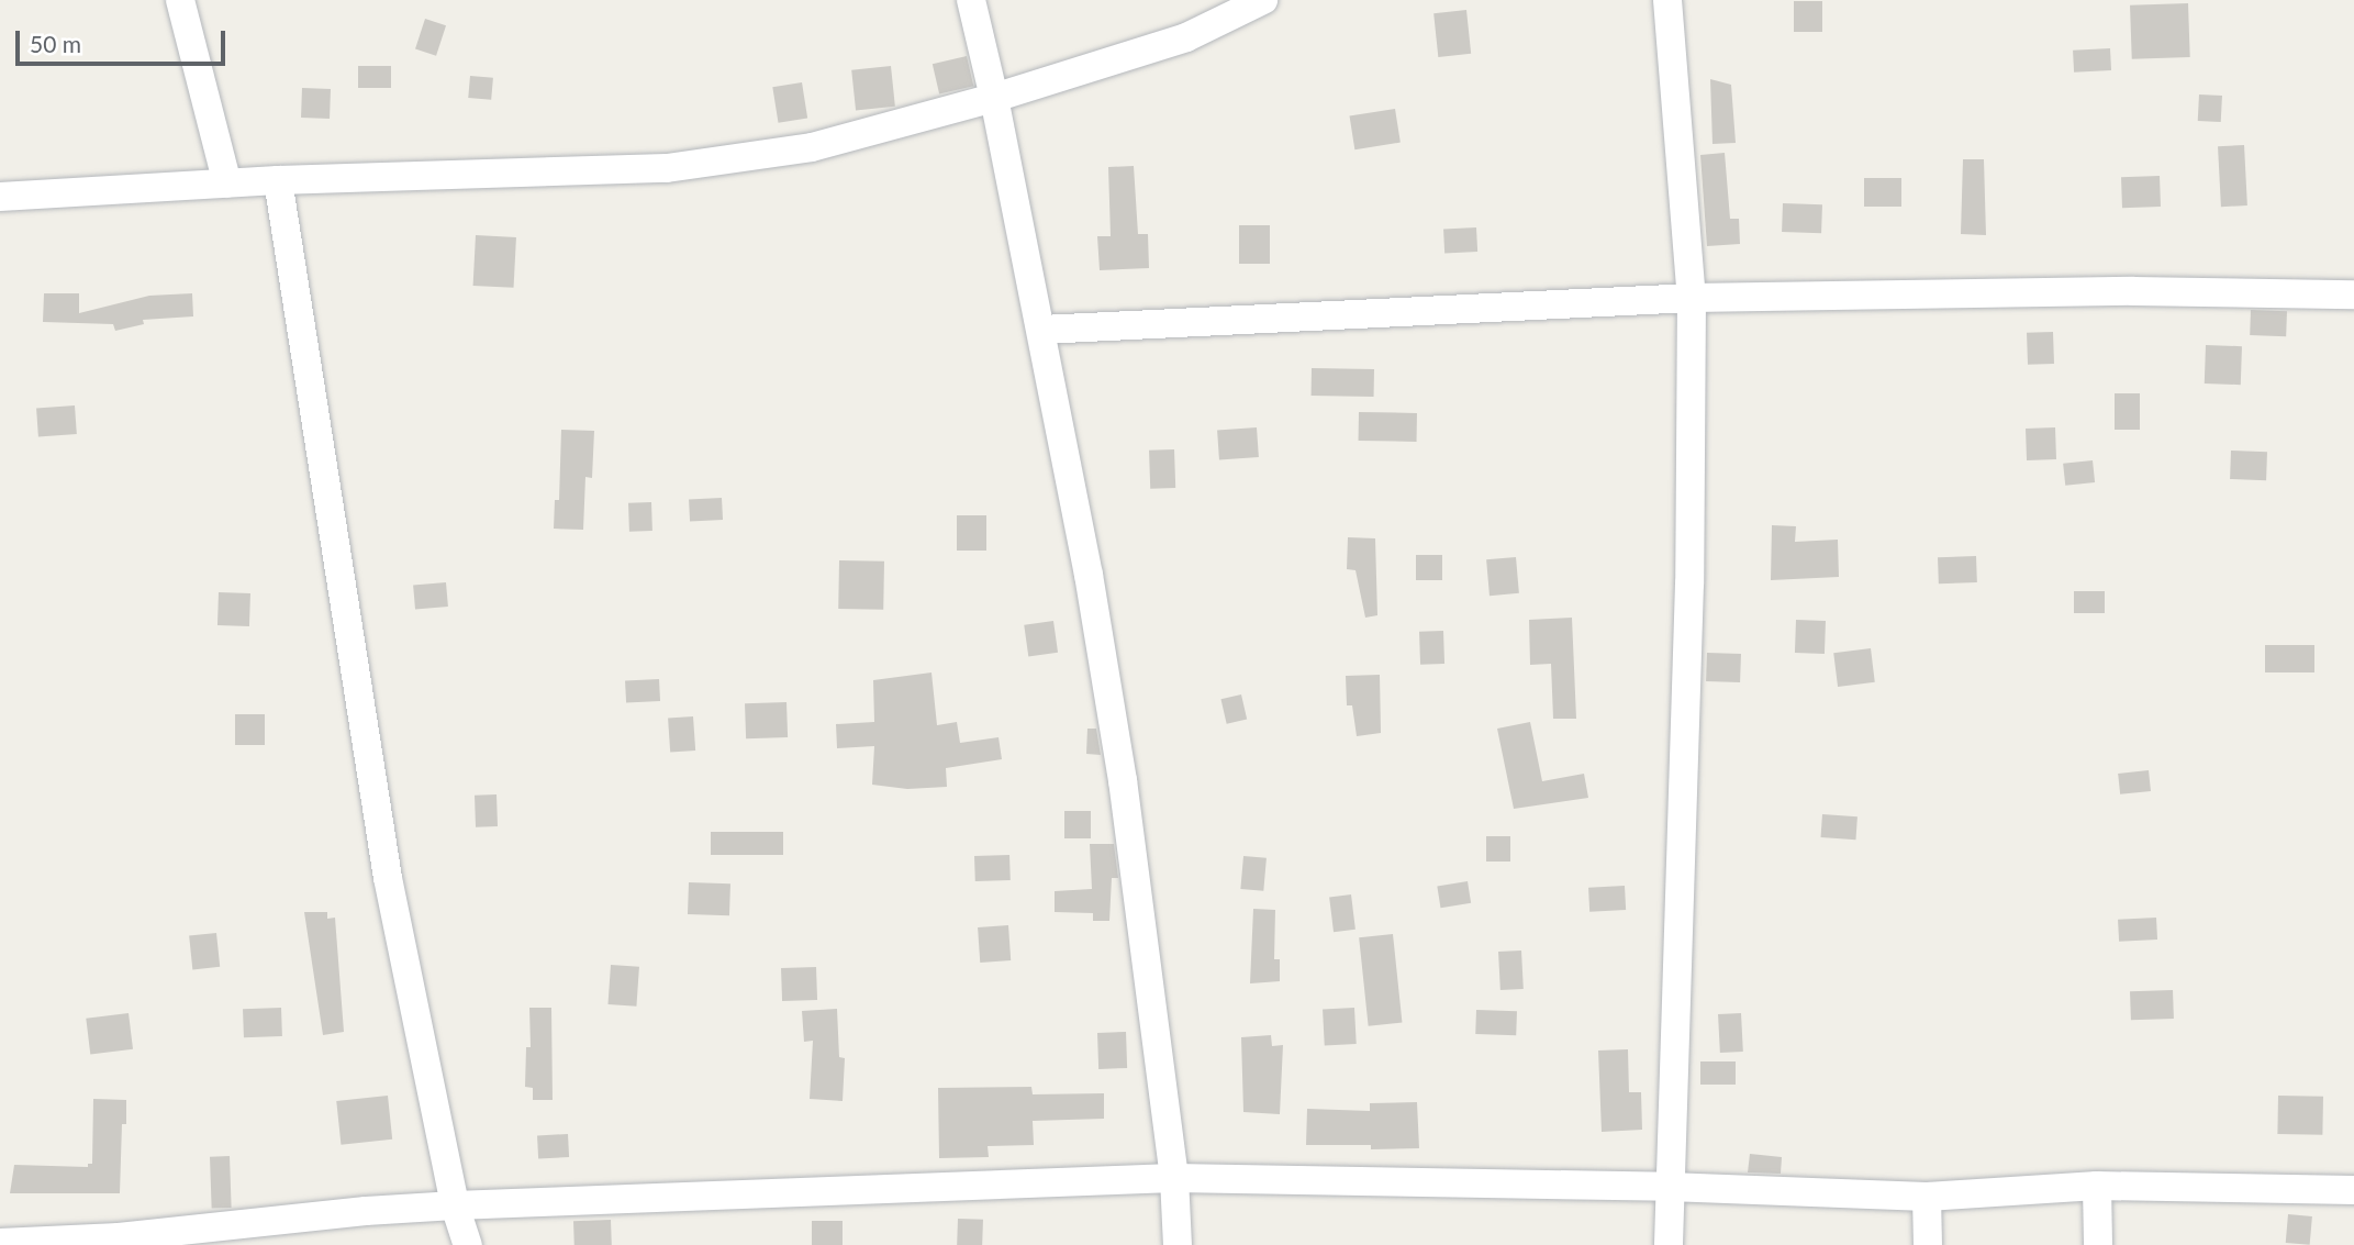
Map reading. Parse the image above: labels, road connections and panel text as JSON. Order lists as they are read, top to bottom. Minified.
{"scale_bar":"50 m"}
